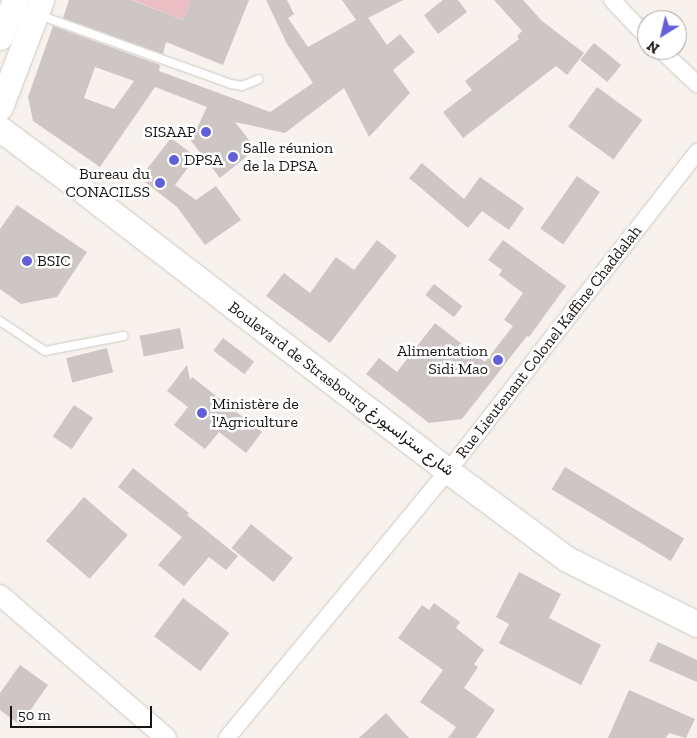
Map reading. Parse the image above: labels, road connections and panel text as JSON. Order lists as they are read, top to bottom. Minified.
{"streets":{"main road":["Boulevard de Strasbourg شارع ستراسبورغ"],"street":["Rue Lieutenant Colonel Kaffine Chaddalah"]},"crossings":[["Rue Lieutenant Colonel Kaffine Chaddalah","Boulevard de Strasbourg شارع ستراسبورغ"]],"places":["SISAAP","Salle réunion de la DPSA","DPSA","Bureau du CONACILSS","BSIC","Alimentation Sidi Mao","Ministère de l'Agriculture"],"scale_bar":"50 m","north":"bottom left"}
